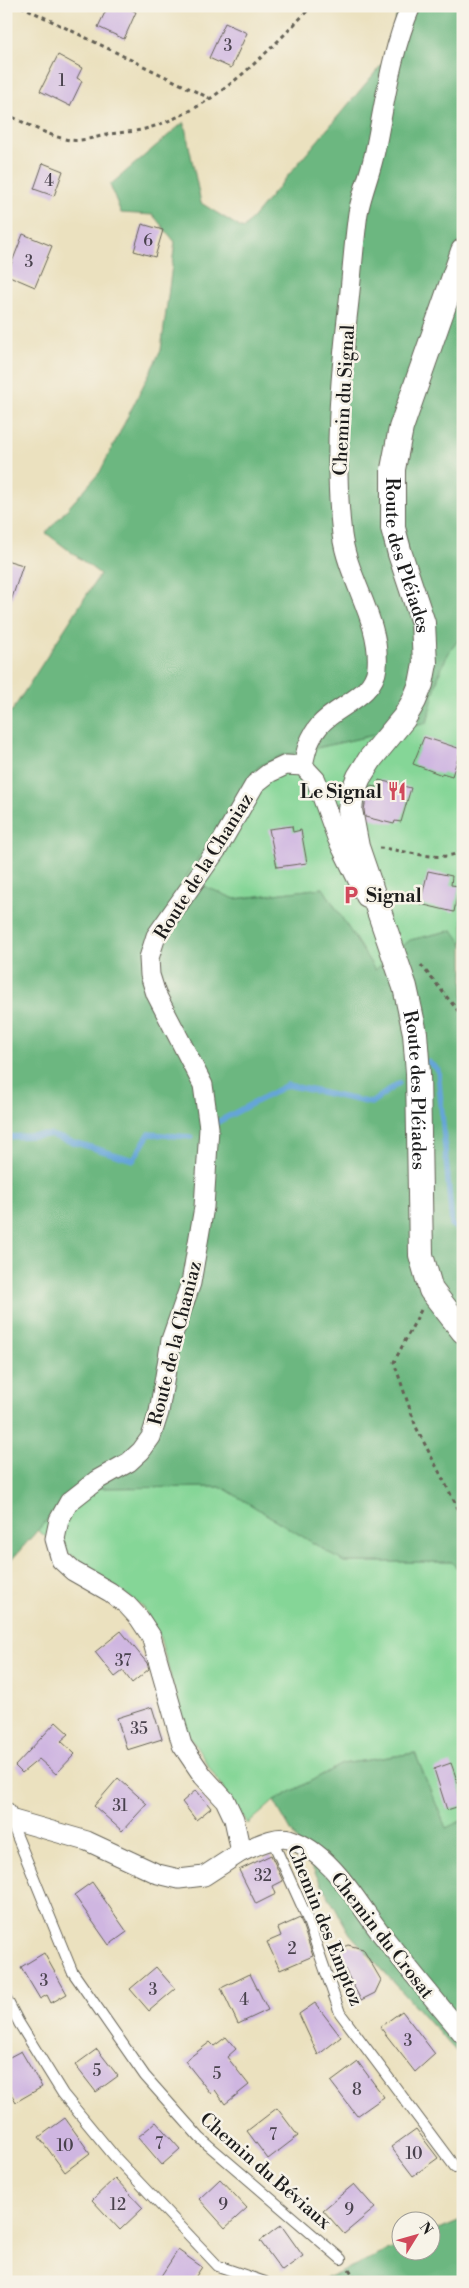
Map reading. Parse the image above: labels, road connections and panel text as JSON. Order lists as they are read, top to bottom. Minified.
{"streets":{"street":["Chemin du Signal","Route des Pléiades","Route de la Chaniaz","Chemin du Crosat"],"lane":["Chemin des Emptoz","Chemin du Béviaux"]},"crossings":[["Chemin du Signal","Route de la Chaniaz"],["Route de la Chaniaz","Chemin du Crosat"],["Chemin des Emptoz","Chemin du Crosat"]],"places":{"restaurant":["Le Signal"],"parking":["Signal"]},"house_numbers":["3","1","4","6","3","37","35","31","32","2","3","3","4","3","5","5","8","7","7","10","10","12","9","9"],"north":"top right"}
